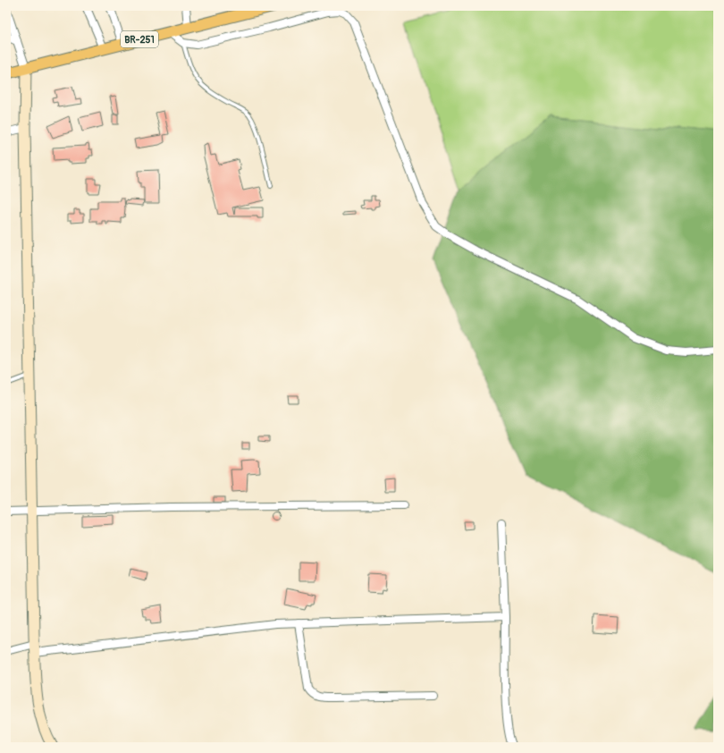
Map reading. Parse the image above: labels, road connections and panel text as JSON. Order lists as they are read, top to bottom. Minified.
{"streets":{"main road":["BR-251"]}}
